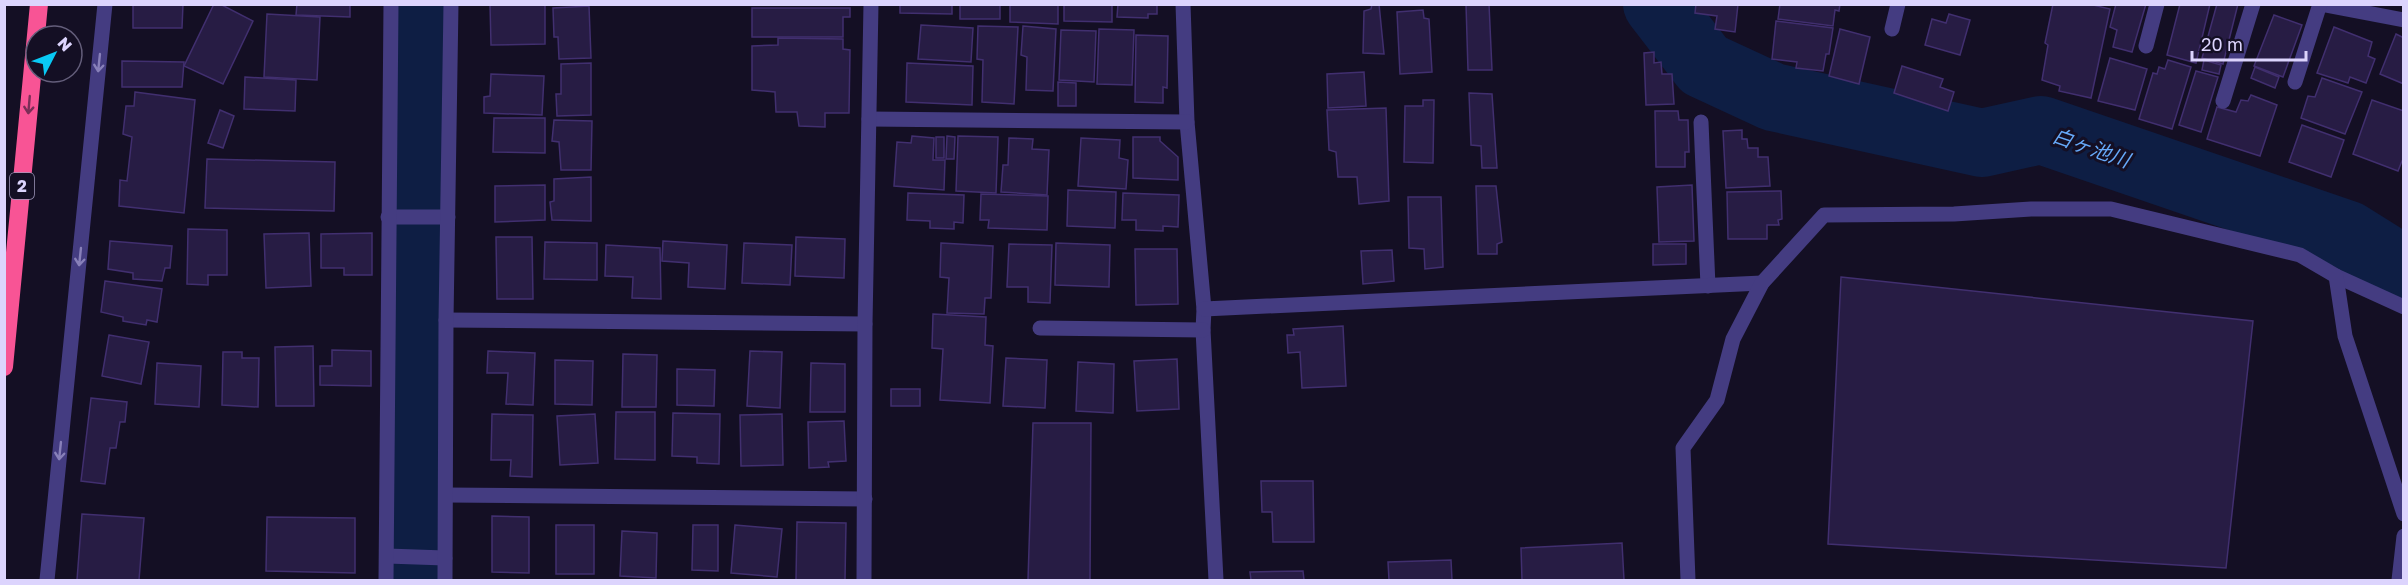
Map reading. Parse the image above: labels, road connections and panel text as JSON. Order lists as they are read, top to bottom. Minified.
{"streets":{"highway":["2"]},"water":["白ヶ池川"],"scale_bar":"20 m","north":"top right"}
